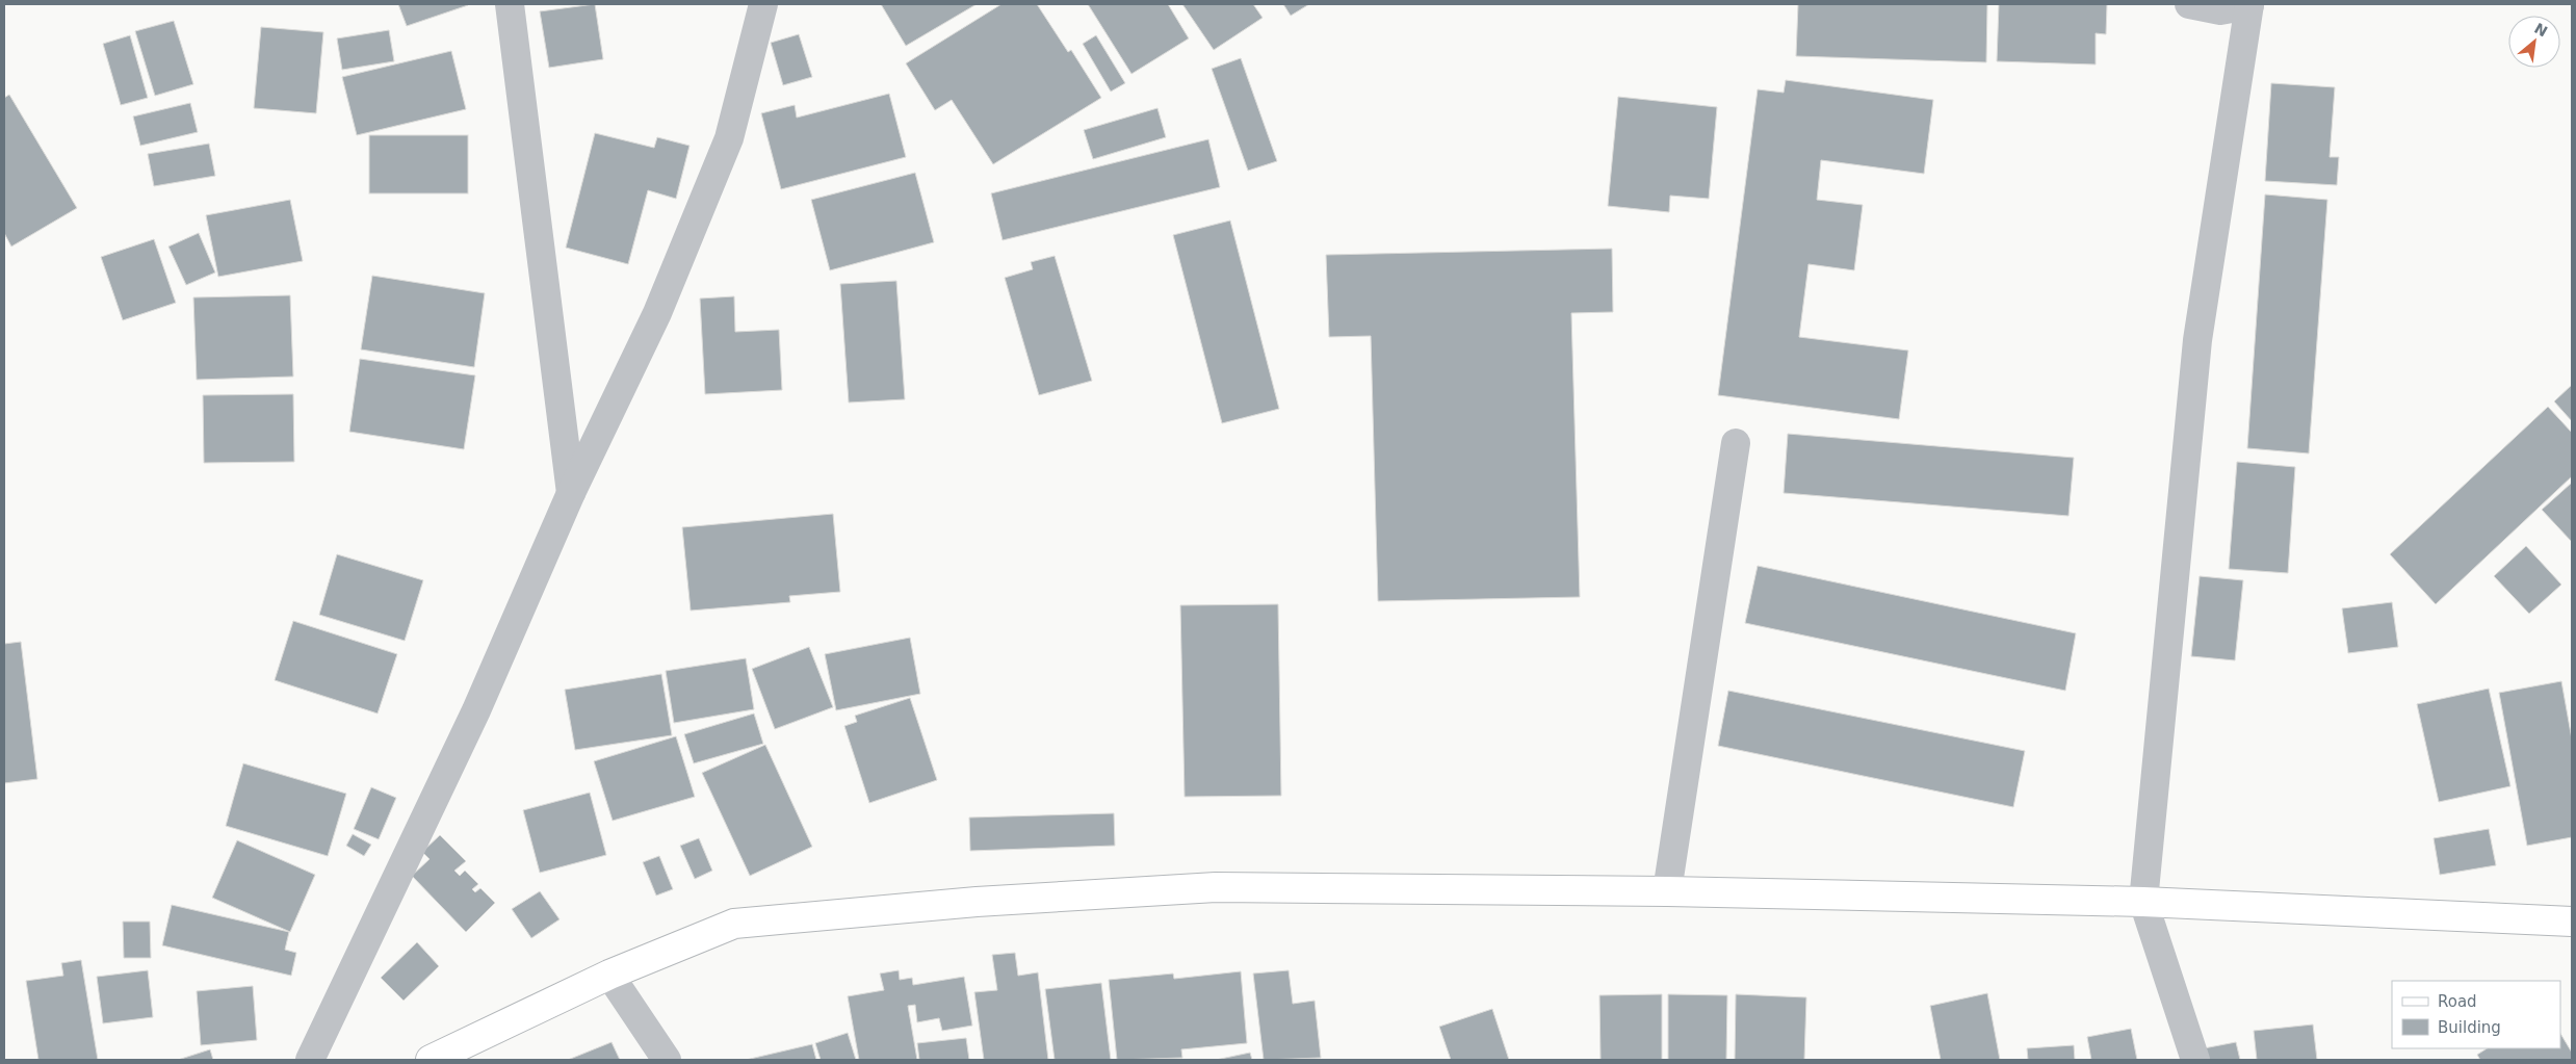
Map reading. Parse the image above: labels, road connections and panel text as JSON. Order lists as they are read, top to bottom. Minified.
{"legend":["Road","Building"],"north":"top right"}
